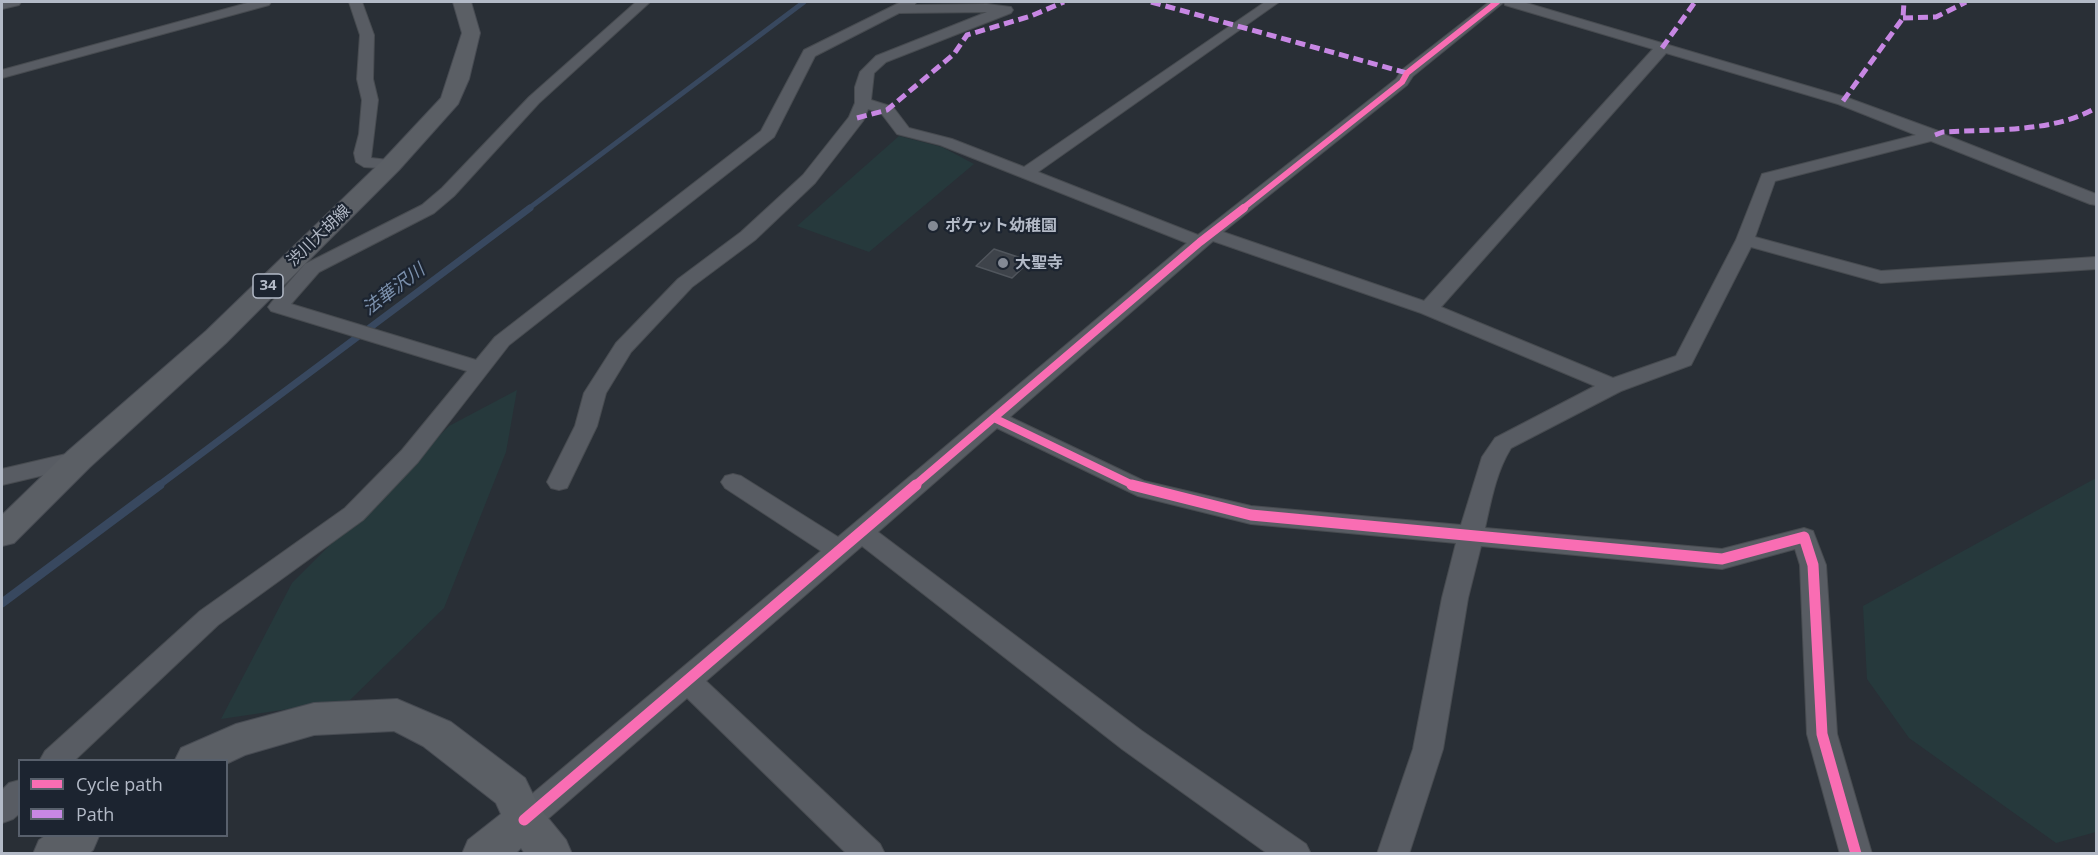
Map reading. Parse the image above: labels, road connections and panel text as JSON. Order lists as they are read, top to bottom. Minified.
{"streets":{"main road":["渋川大胡線","34"]},"water":["法華沢川"],"places":["ポケット幼稚園","大聖寺"],"legend":["Cycle path","Path"]}
